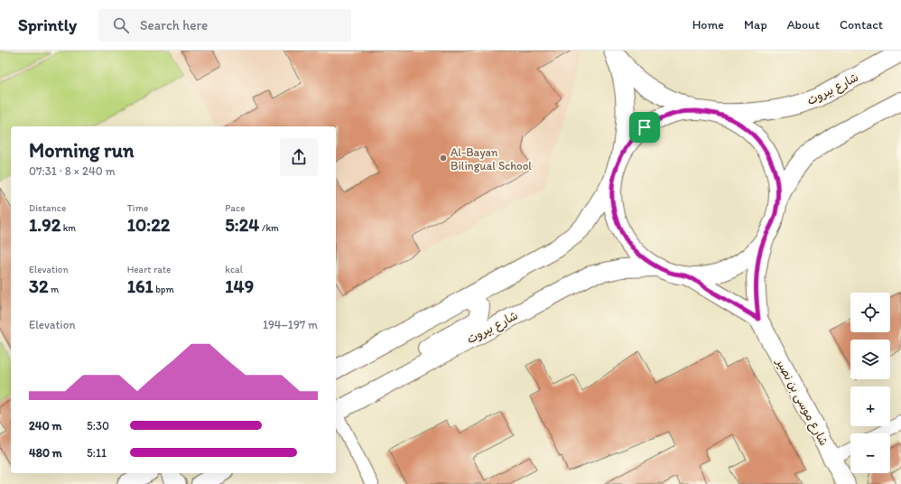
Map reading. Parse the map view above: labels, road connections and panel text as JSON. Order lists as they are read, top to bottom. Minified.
{"streets":{"main road":["شارع بيروت","شارع موسى بن نصير"]},"places":["Al-Bayan Bilingual School"],"page":{"header":"Sprintly","search":"Search here","nav":["Home","Map","About","Contact"],"heading":["Morning run","07:31 · 8 × 240 m"],"stats":[["Distance","1.92 km"],["Time","10:22"],["Pace","5:24 /km"],["Elevation","32 m"],["Heart rate","161 bpm"],["kcal","149"]],"map_buttons":["+","−"],"chart":["Elevation","194–197 m"],"list":[{"name":"240 m","note":"5:30"},{"name":"480 m","note":"5:11"}]}}
